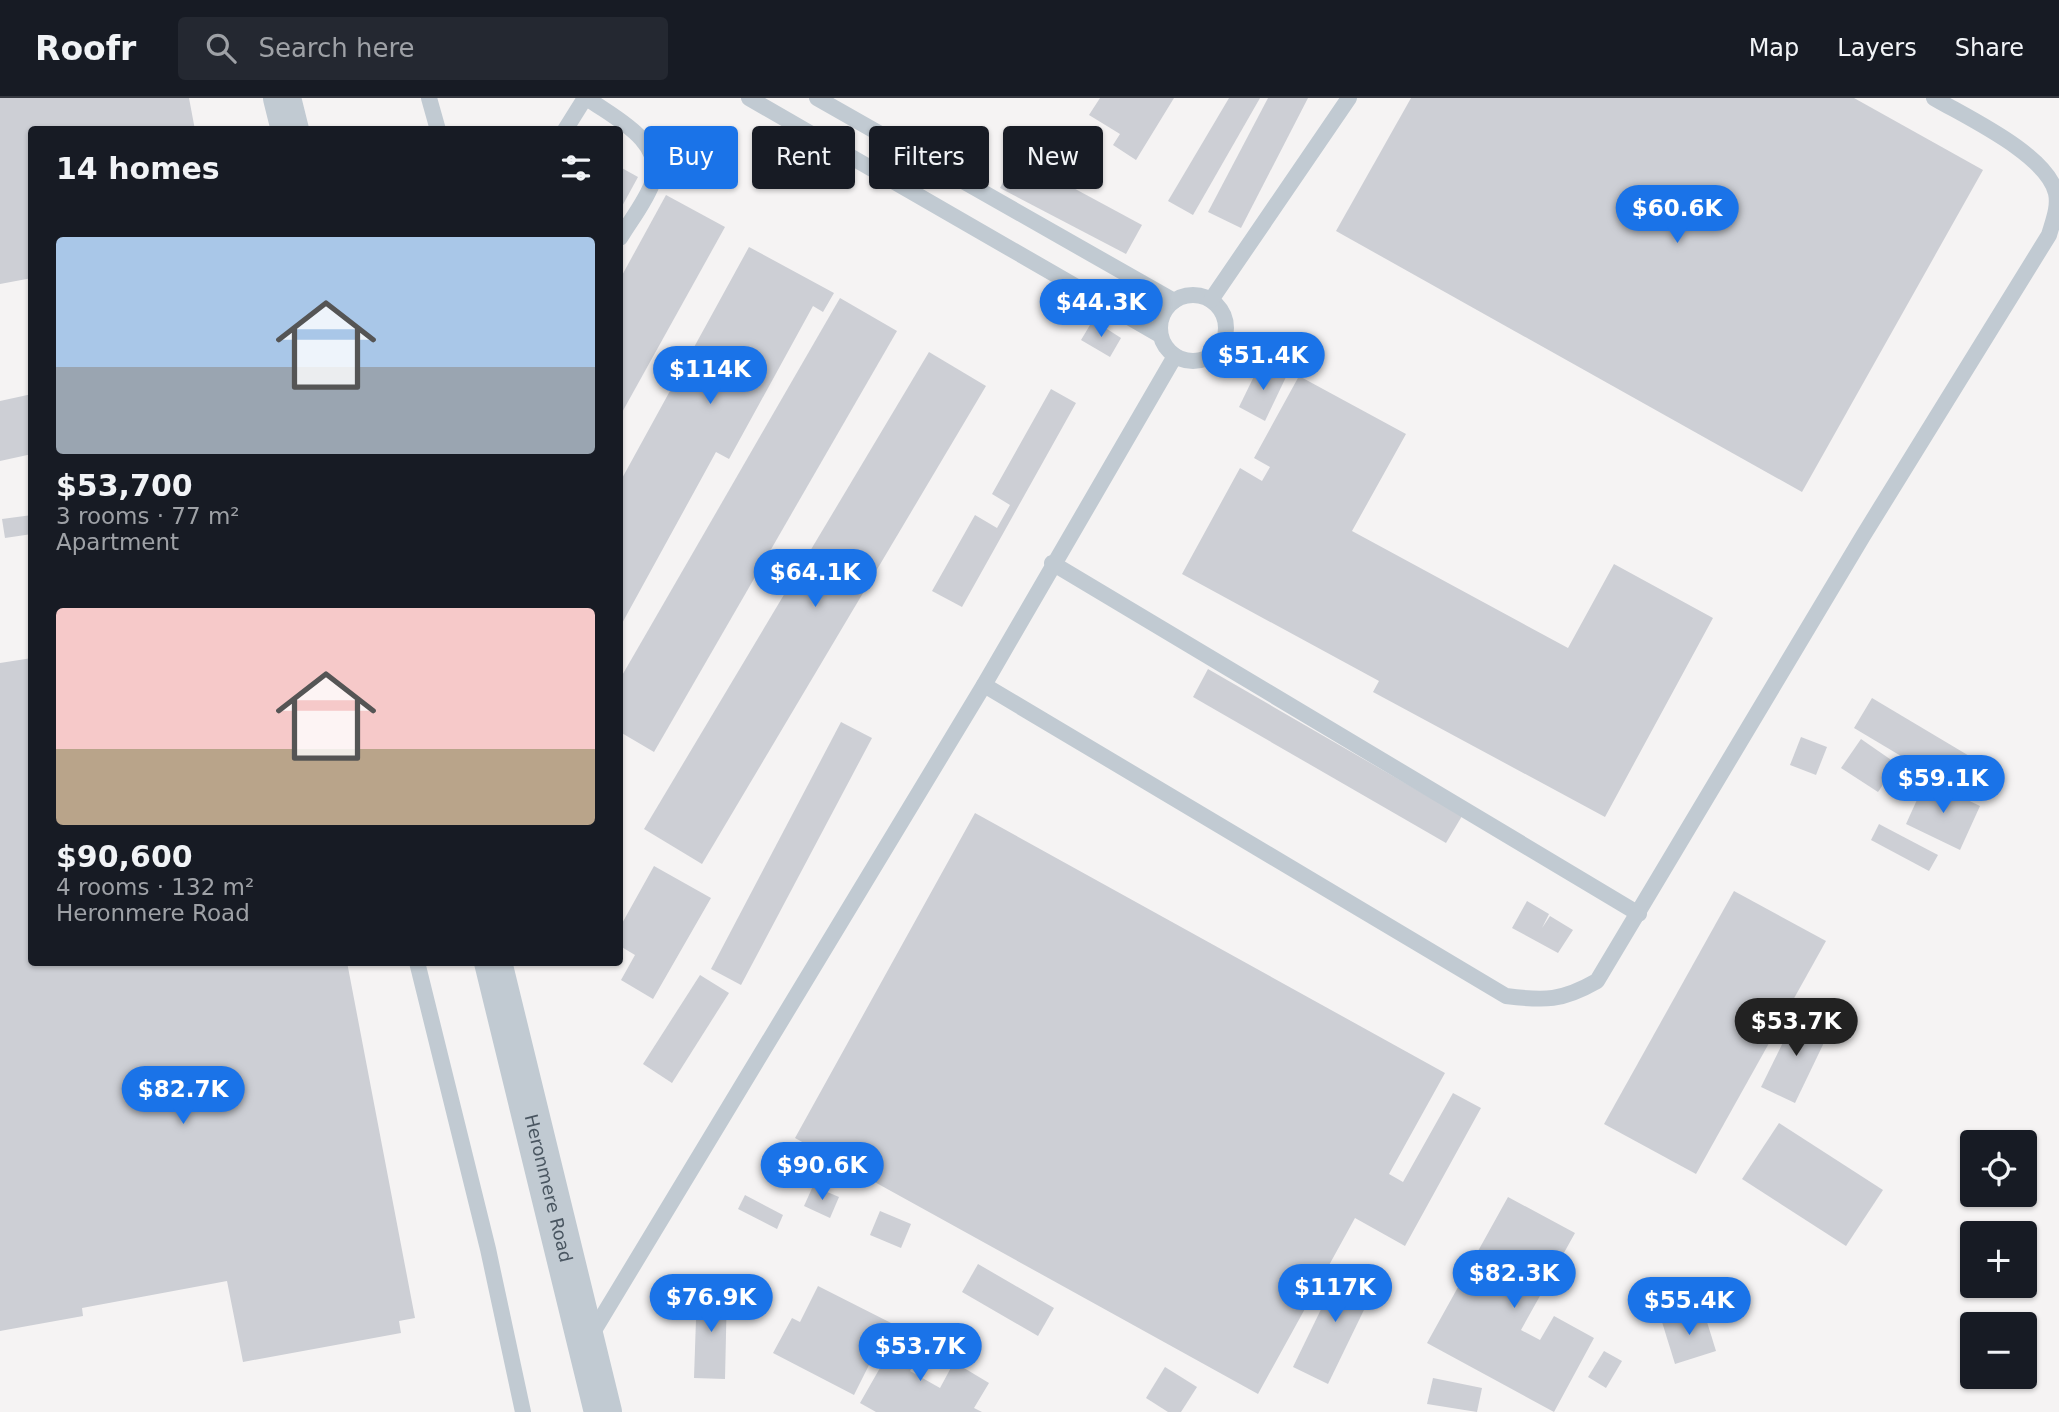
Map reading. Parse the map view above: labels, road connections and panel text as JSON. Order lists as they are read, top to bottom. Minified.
{"streets":{"street":["Heronmere Road"]},"page":{"header":"Roofr","search":"Search here","nav":["Map","Layers","Share"],"chip":["Buy","Rent","Filters","New"],"heading":"14 homes","price":["$60.6K","$44.3K","$51.4K","$114K","$64.1K","$59.1K","$53.7K","$82.7K","$90.6K","$82.3K","$117K","$76.9K","$55.4K","$53.7K"],"list":[{"name":"$53,700","note":"3 rooms · 77 m² · Apartment"},{"name":"$90,600","note":"4 rooms · 132 m² · Heronmere Road"}],"map_buttons":["+","−"]}}
